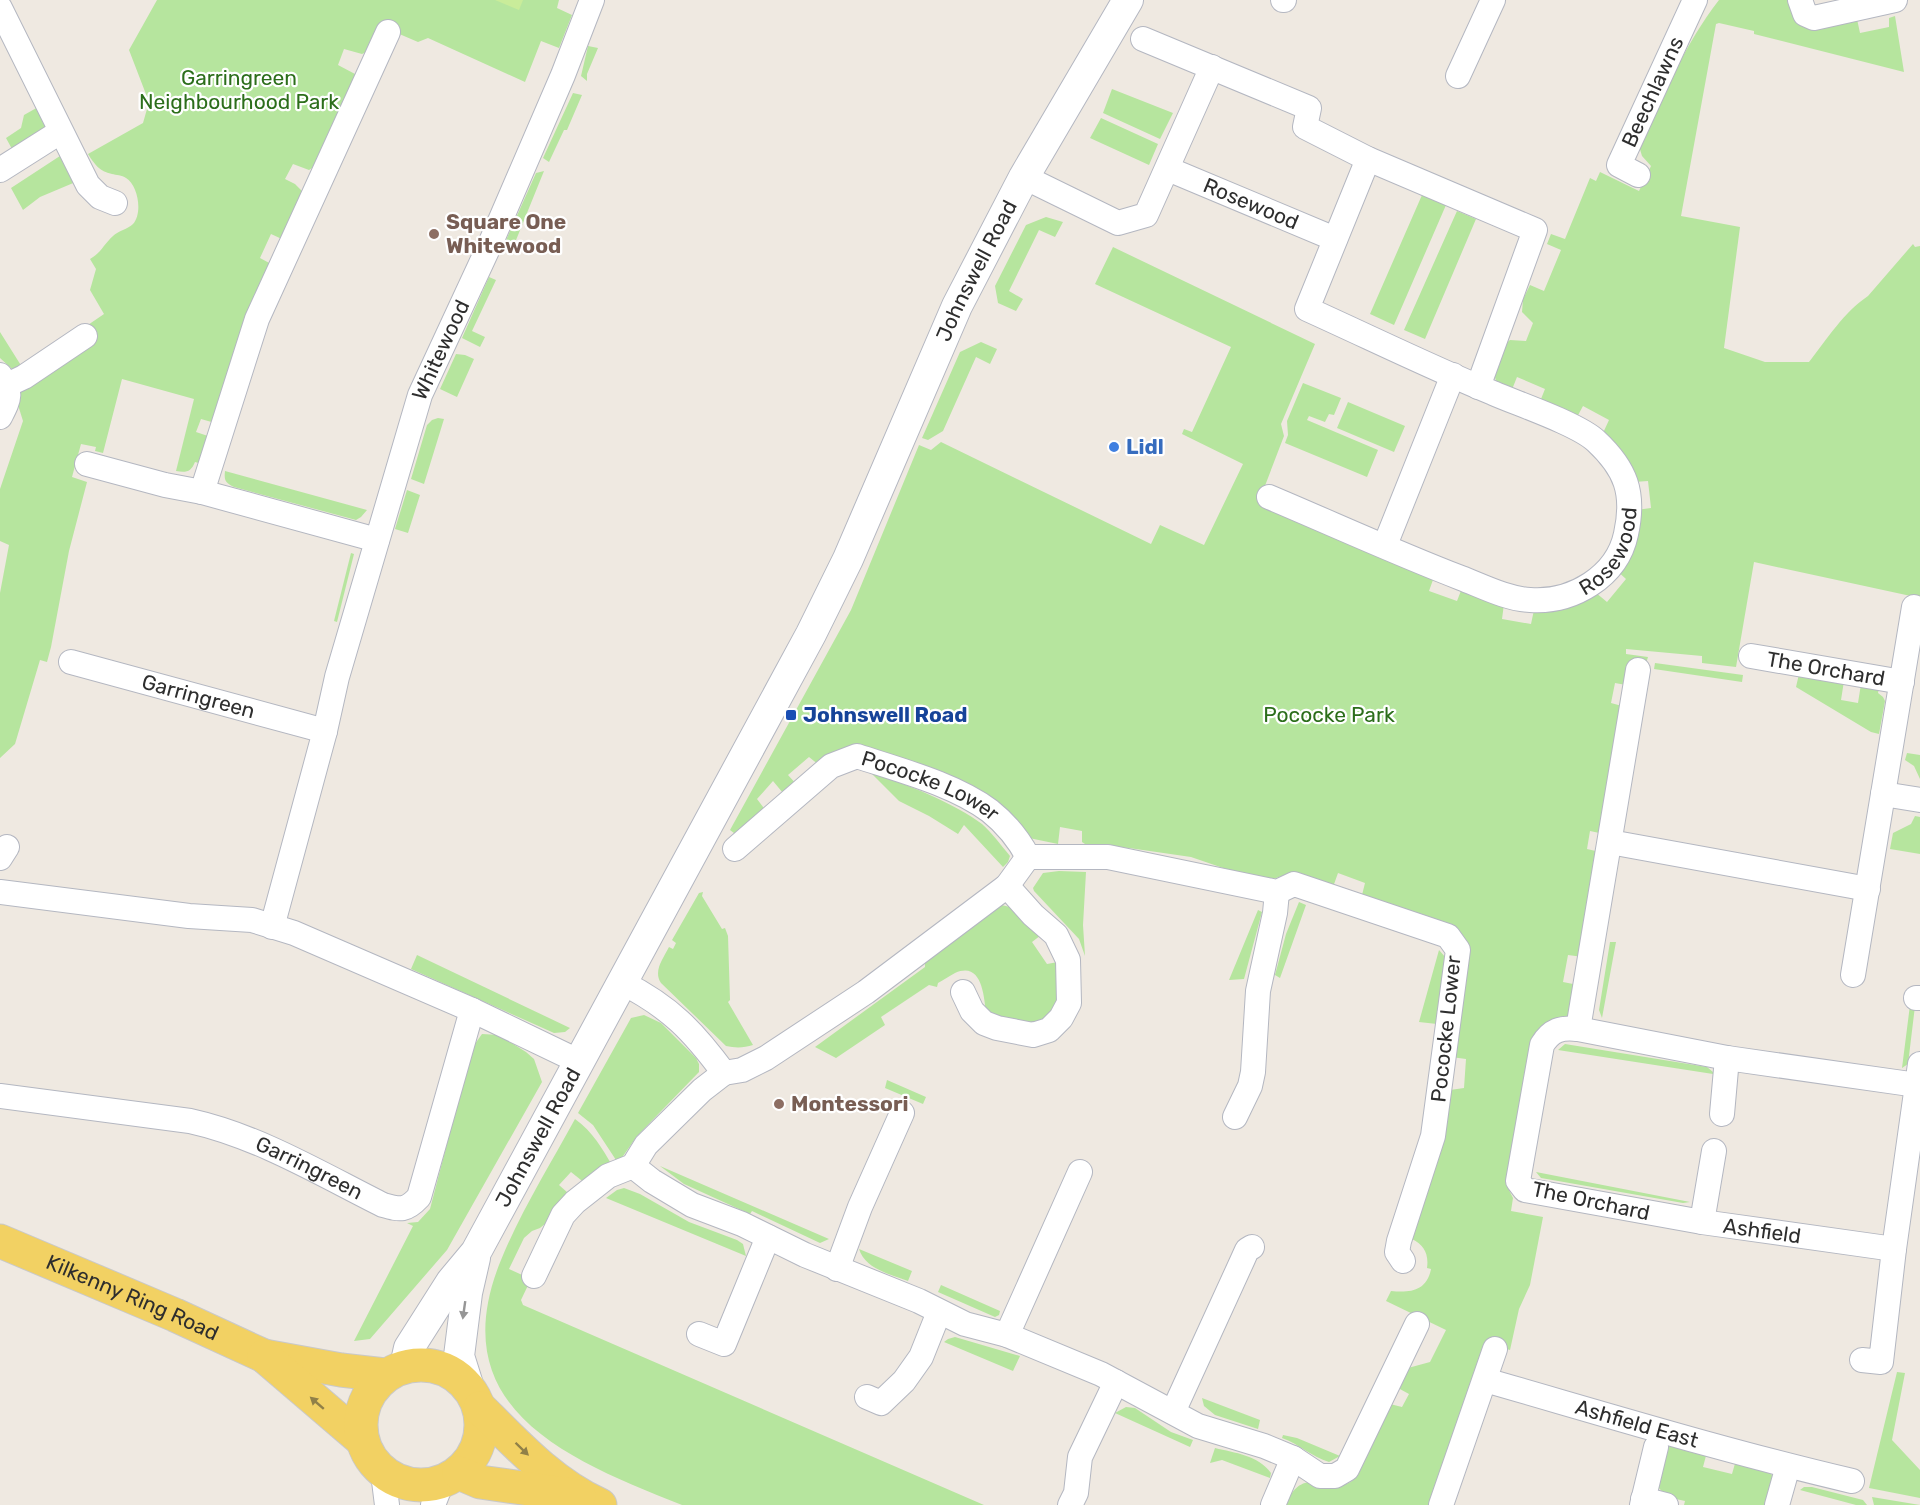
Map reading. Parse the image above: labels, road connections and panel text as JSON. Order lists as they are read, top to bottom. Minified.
{"streets":{"main road":["Kilkenny Ring Road"],"street":["Beechlawns","Rosewood","Johnswell Road","Whitewood","The Orchard","Garringreen","Pococke Lower","Ashfield","Ashfield East"]},"crossings":[["Johnswell Road","Kilkenny Ring Road"],["The Orchard","Ashfield"]],"parks":["Garringreen Neighbourhood Park","Pococke Park"],"places":{"other":["Square One Whitewood","Lidl","Montessori"],"transit":["Johnswell Road"]}}
